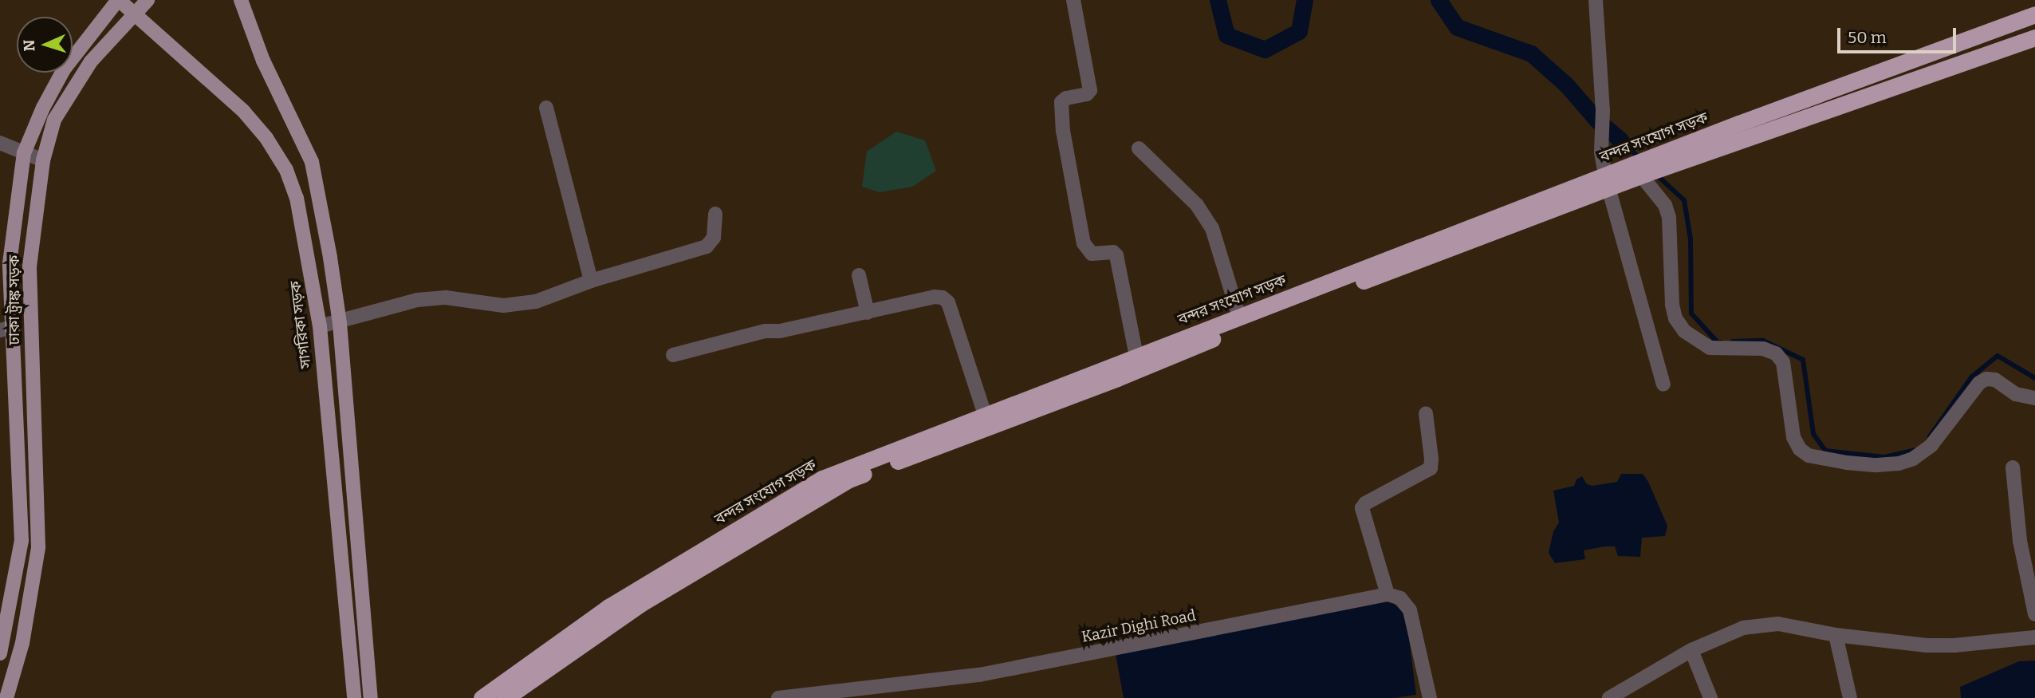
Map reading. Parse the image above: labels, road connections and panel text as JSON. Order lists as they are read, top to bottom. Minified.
{"streets":{"highway":["বন্দর সংযোগ সড়ক"],"main road":["ঢাকা ট্রাঙ্ক সড়ক","সাগরিকা সড়ক"],"street":["Kazir Dighi Road"]},"crossings":[["ঢাকা ট্রাঙ্ক সড়ক","সাগরিকা সড়ক"]],"scale_bar":"50 m","north":"left"}
